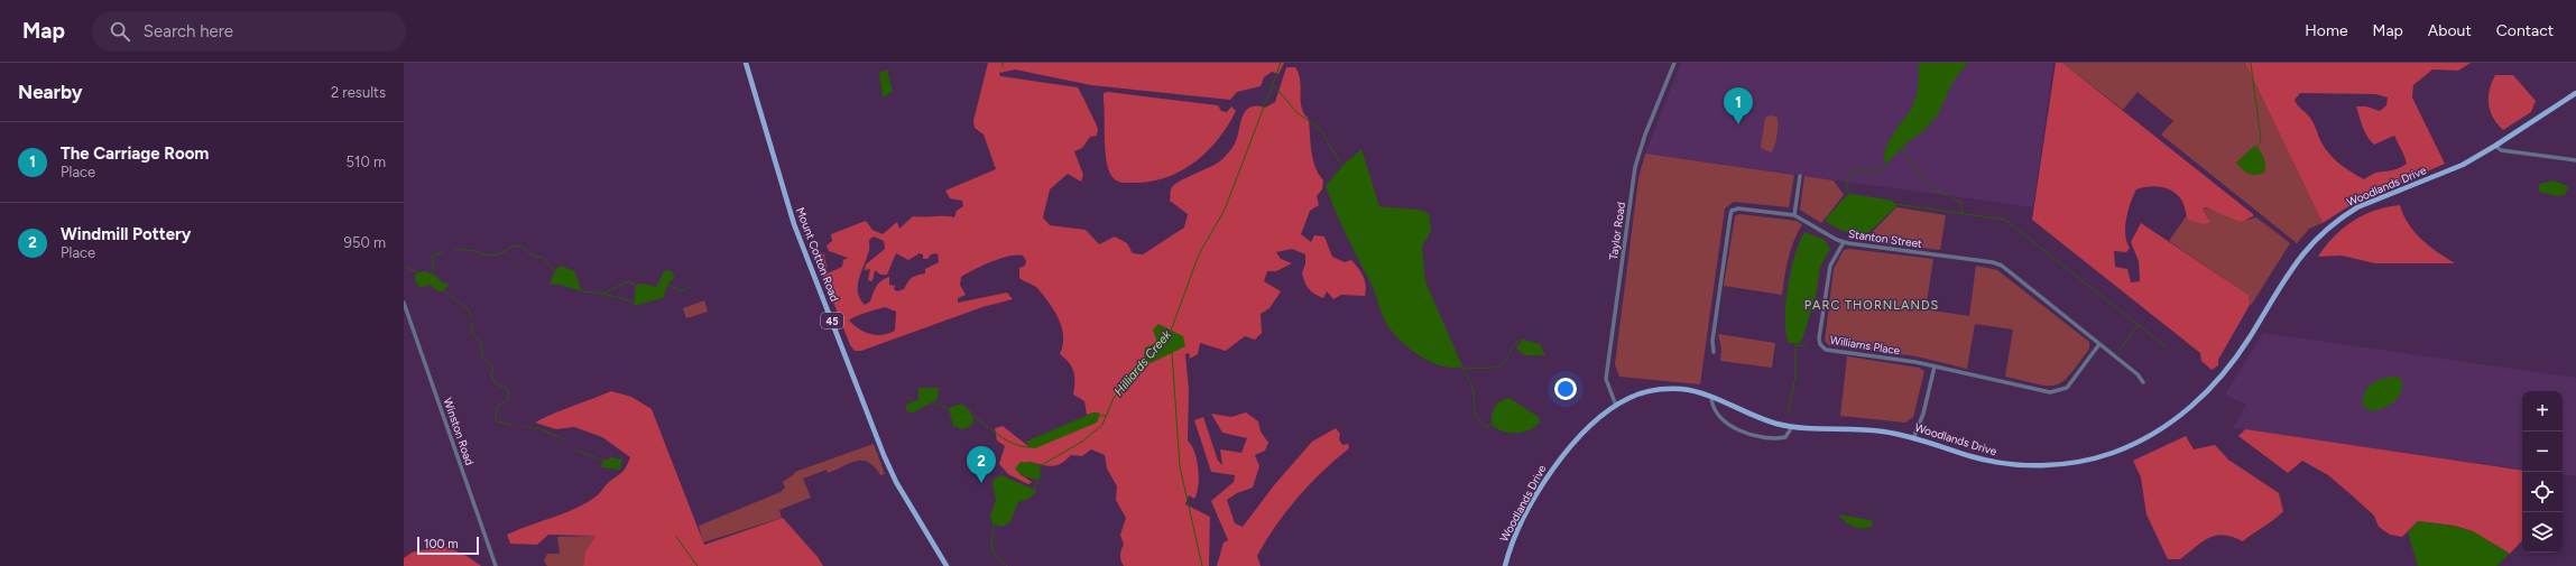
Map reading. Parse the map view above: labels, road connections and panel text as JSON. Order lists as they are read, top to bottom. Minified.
{"streets":{"main road":["Woodlands Drive","Mount Cotton Road","45"],"street":["Taylor Road","Stanton Street","Williams Place","Winston Road"]},"crossings":[["Woodlands Drive","Taylor Road"],["Stanton Street","Williams Place"]],"districts":["PARC THORNLANDS"],"water":["Hilliards Creek"],"scale_bar":"100 m","page":{"header":"Map","search":"Search here","nav":["Home","Map","About","Contact"],"heading":["Nearby","2 results"],"pins":["1","2"],"list":[{"mark":"1","name":"The Carriage Room","note":"Place","value":"510 m"},{"mark":"2","name":"Windmill Pottery","note":"Place","value":"950 m"}],"map_buttons":["+","−"],"scale":"100 m"}}
